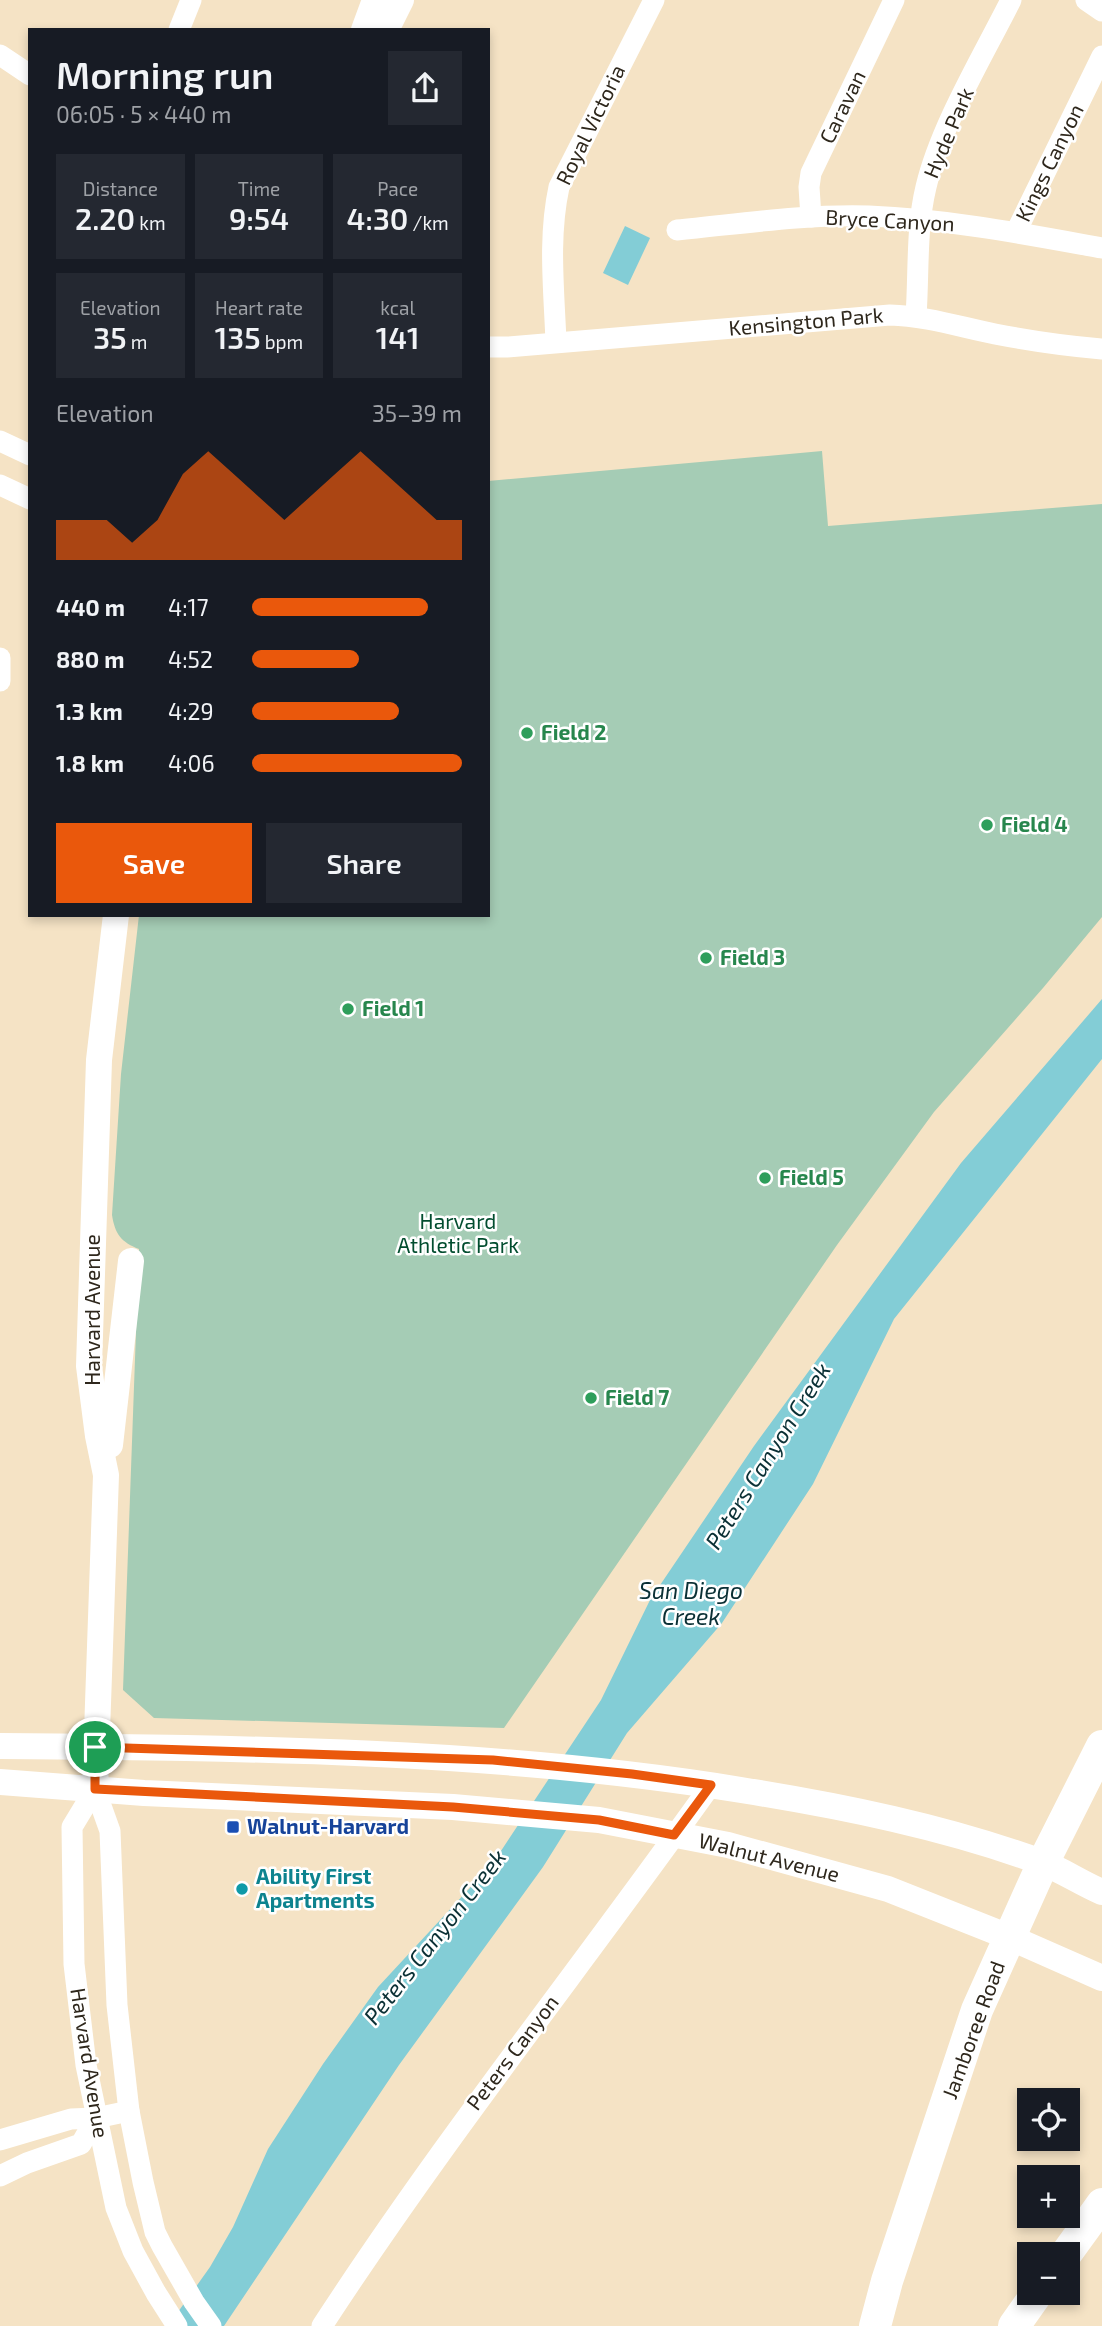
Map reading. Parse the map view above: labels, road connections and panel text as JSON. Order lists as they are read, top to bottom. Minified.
{"streets":{"highway":["Jamboree Road"],"main road":["Harvard Avenue","Walnut Avenue"],"street":["Caravan","Royal Victoria","Hyde Park","Kings Canyon","Bryce Canyon","Kensington Park","Peters Canyon"]},"crossings":[["Caravan","Bryce Canyon"],["Royal Victoria","Kensington Park"],["Hyde Park","Bryce Canyon"],["Hyde Park","Kensington Park"],["Kings Canyon","Bryce Canyon"],["Harvard Avenue","Walnut Avenue"],["Walnut Avenue","Jamboree Road"],["Walnut Avenue","Peters Canyon"]],"water":["Peters Canyon Creek","San Diego Creek"],"parks":["Harvard Athletic Park"],"places":{"other":["Field 2","Field 4","Field 3","Field 1","Field 5","Field 7","Ability First Apartments"],"transit":["Walnut-Harvard"]},"page":{"heading":["Morning run","06:05 · 5 × 440 m"],"stats":[["Distance","2.20 km"],["Time","9:54"],["Pace","4:30 /km"],["Elevation","35 m"],["Heart rate","135 bpm"],["kcal","141"]],"chart":["Elevation","35–39 m"],"list":[{"name":"440 m","note":"4:17"},{"name":"880 m","note":"4:52"},{"name":"1.3 km","note":"4:29"},{"name":"1.8 km","note":"4:06"}],"buttons":["Save","Share"],"map_buttons":["+","−"]}}
